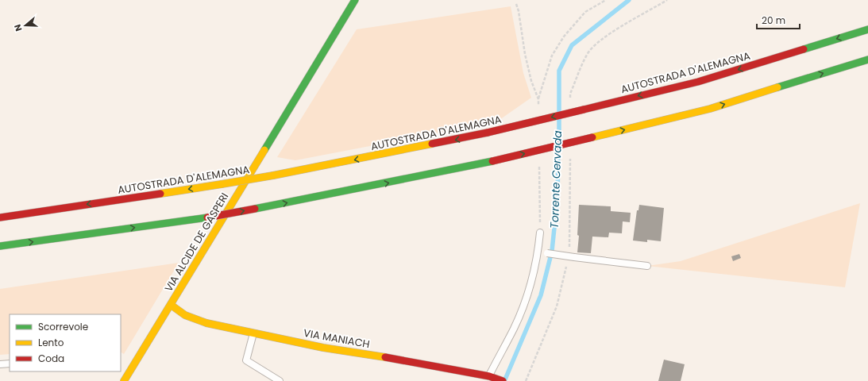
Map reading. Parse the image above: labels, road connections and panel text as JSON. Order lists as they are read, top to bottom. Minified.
{"streets":{"main road":["AUTOSTRADA D'ALEMAGNA","VIA ALCIDE DE GASPERI","VIA MANIACH"]},"crossings":[["VIA ALCIDE DE GASPERI","VIA MANIACH"]],"water":["Torrente Cervada"],"legend":["Scorrevole","Lento","Coda"],"scale_bar":"20 m","north":"left"}
